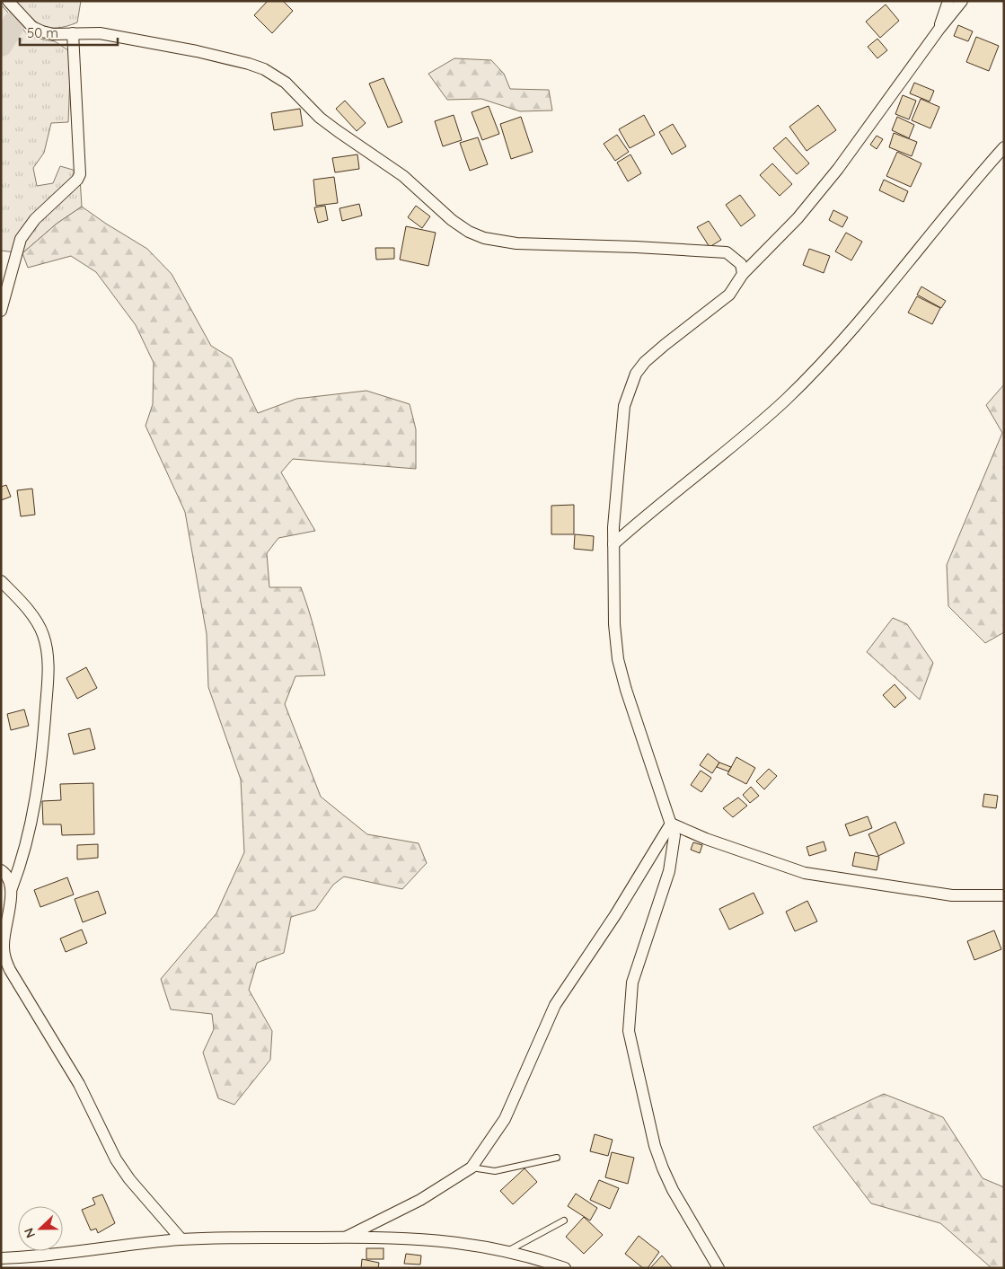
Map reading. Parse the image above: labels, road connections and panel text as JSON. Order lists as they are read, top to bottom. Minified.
{"scale_bar":"50 m","north":"left"}
